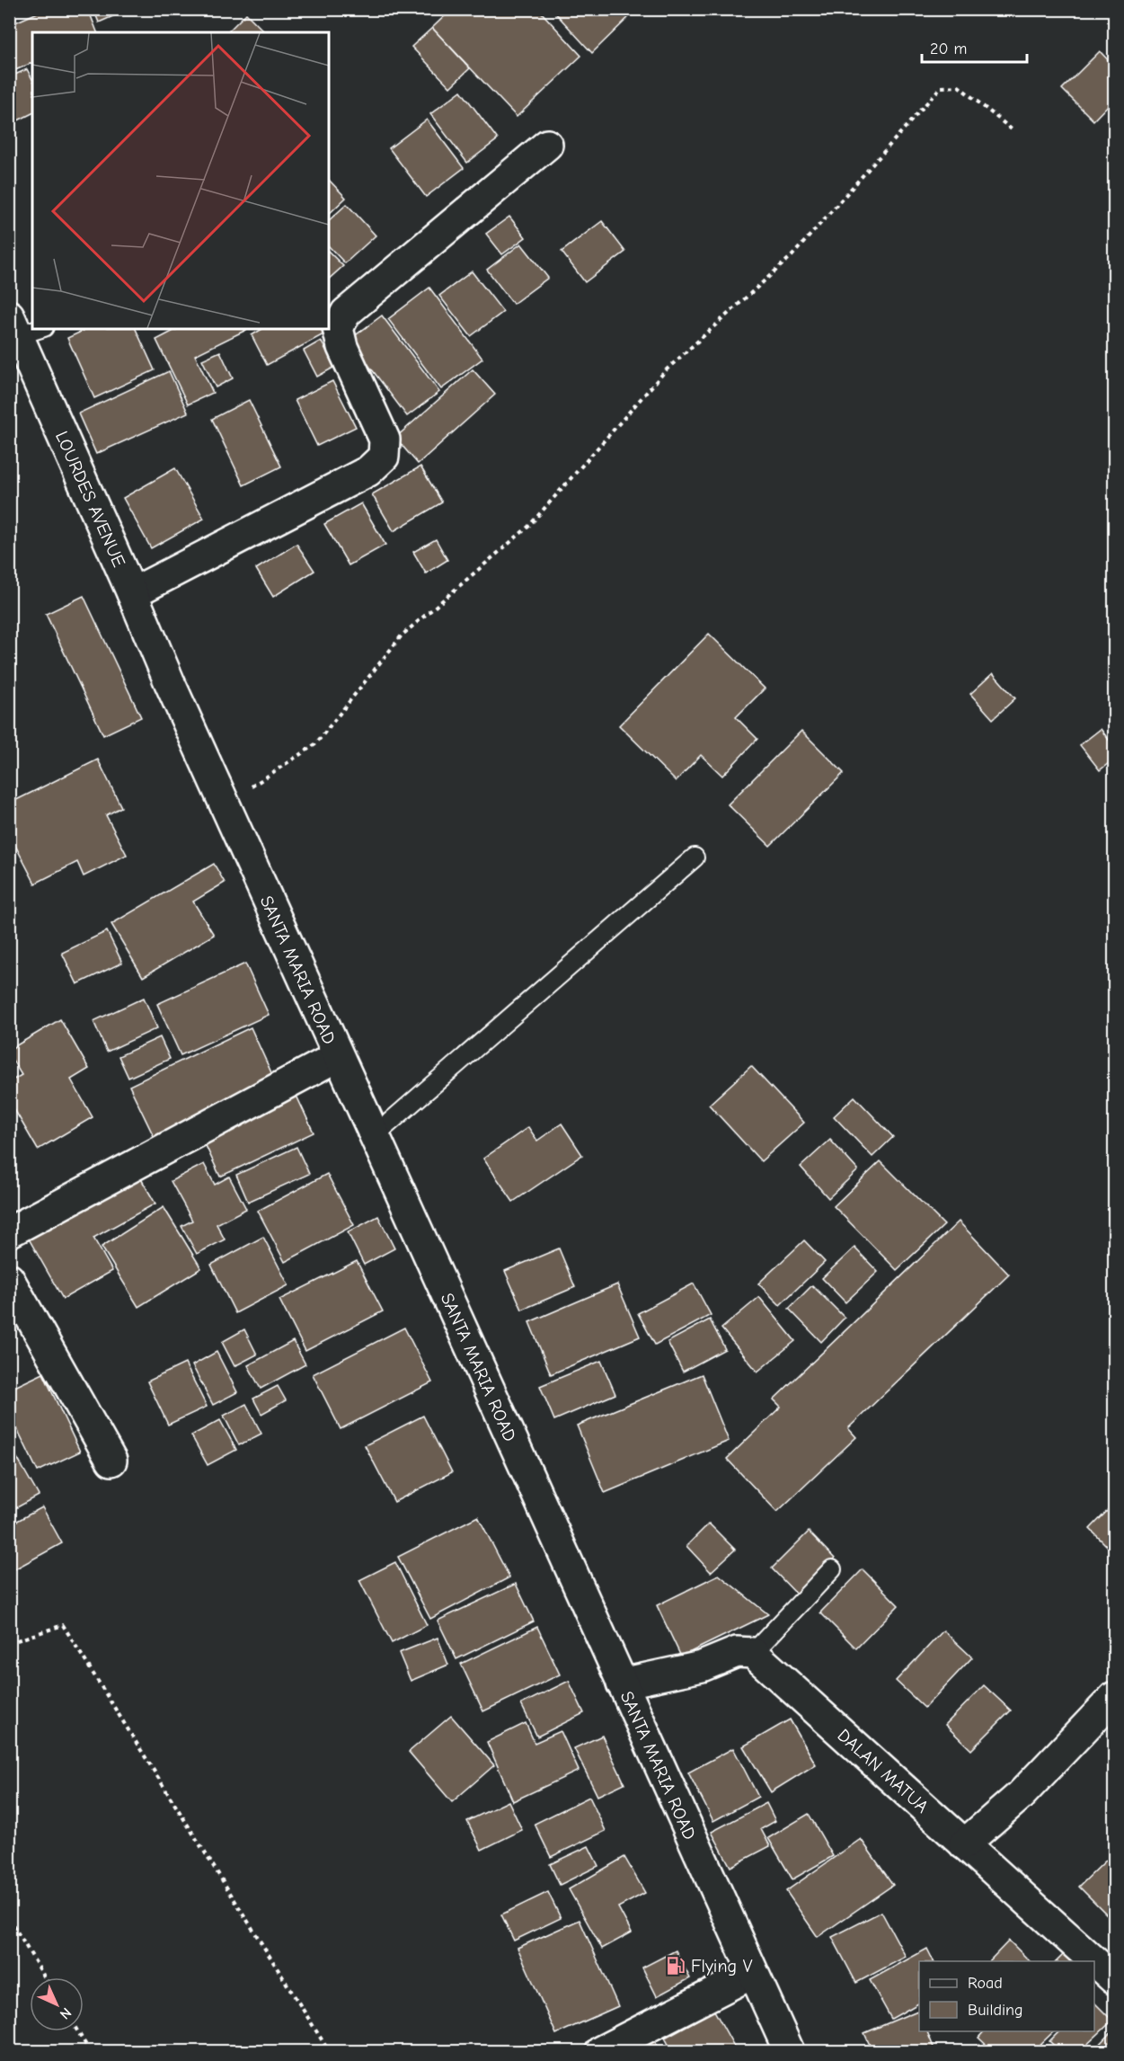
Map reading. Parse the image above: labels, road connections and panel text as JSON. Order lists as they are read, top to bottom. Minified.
{"streets":{"street":["LOURDES AVENUE","SANTA MARIA ROAD","DALAN MATUA"]},"crossings":[["LOURDES AVENUE","SANTA MARIA ROAD"]],"places":{"fuel station":["Flying V"]},"legend":["Road","Building"],"scale_bar":"20 m","north":"bottom right"}
